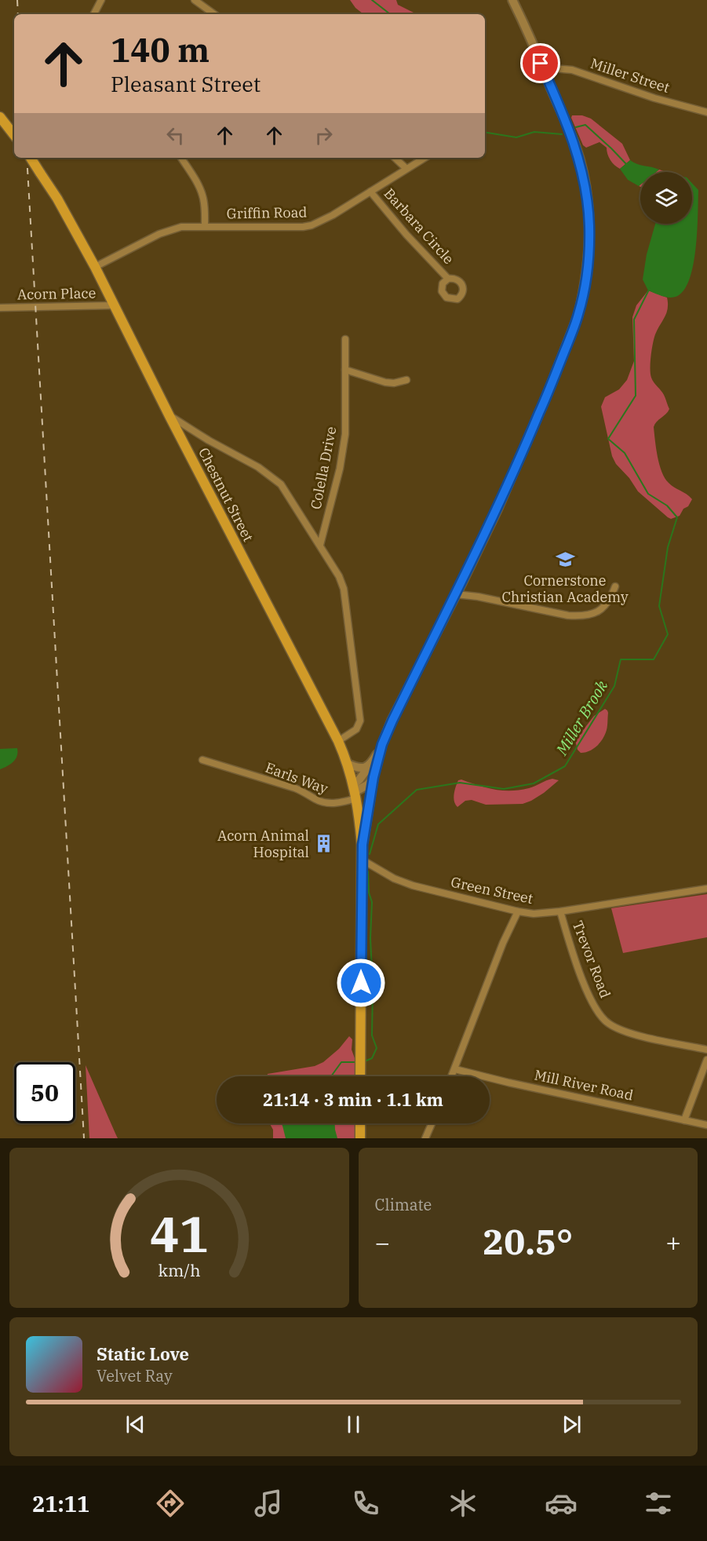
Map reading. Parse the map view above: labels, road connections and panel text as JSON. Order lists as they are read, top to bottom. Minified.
{"streets":{"main road":["Chestnut Street"],"street":["Miller Street","Griffin Road","Barbara Circle","Acorn Place","Colella Drive","Earls Way","Green Street","Trevor Road","Mill River Road"]},"crossings":[["Griffin Road","Barbara Circle"],["Griffin Road","Chestnut Street"],["Acorn Place","Chestnut Street"],["Chestnut Street","Earls Way"],["Chestnut Street","Green Street"],["Green Street","Trevor Road"]],"water":["Miller Brook"],"places":{"school or university":["Cornerstone Christian Academy"],"building":["Acorn Animal Hospital"]},"page":{"turn":["140 m","Pleasant Street"],"limit":"50","trip":"21:14 · 3 min · 1.1 km","tile":"Climate","heat":["−","20.5°","+"],"song":["Static Love","Velvet Ray"],"tabs":"21:11","gauge":["41","km/h"]}}
